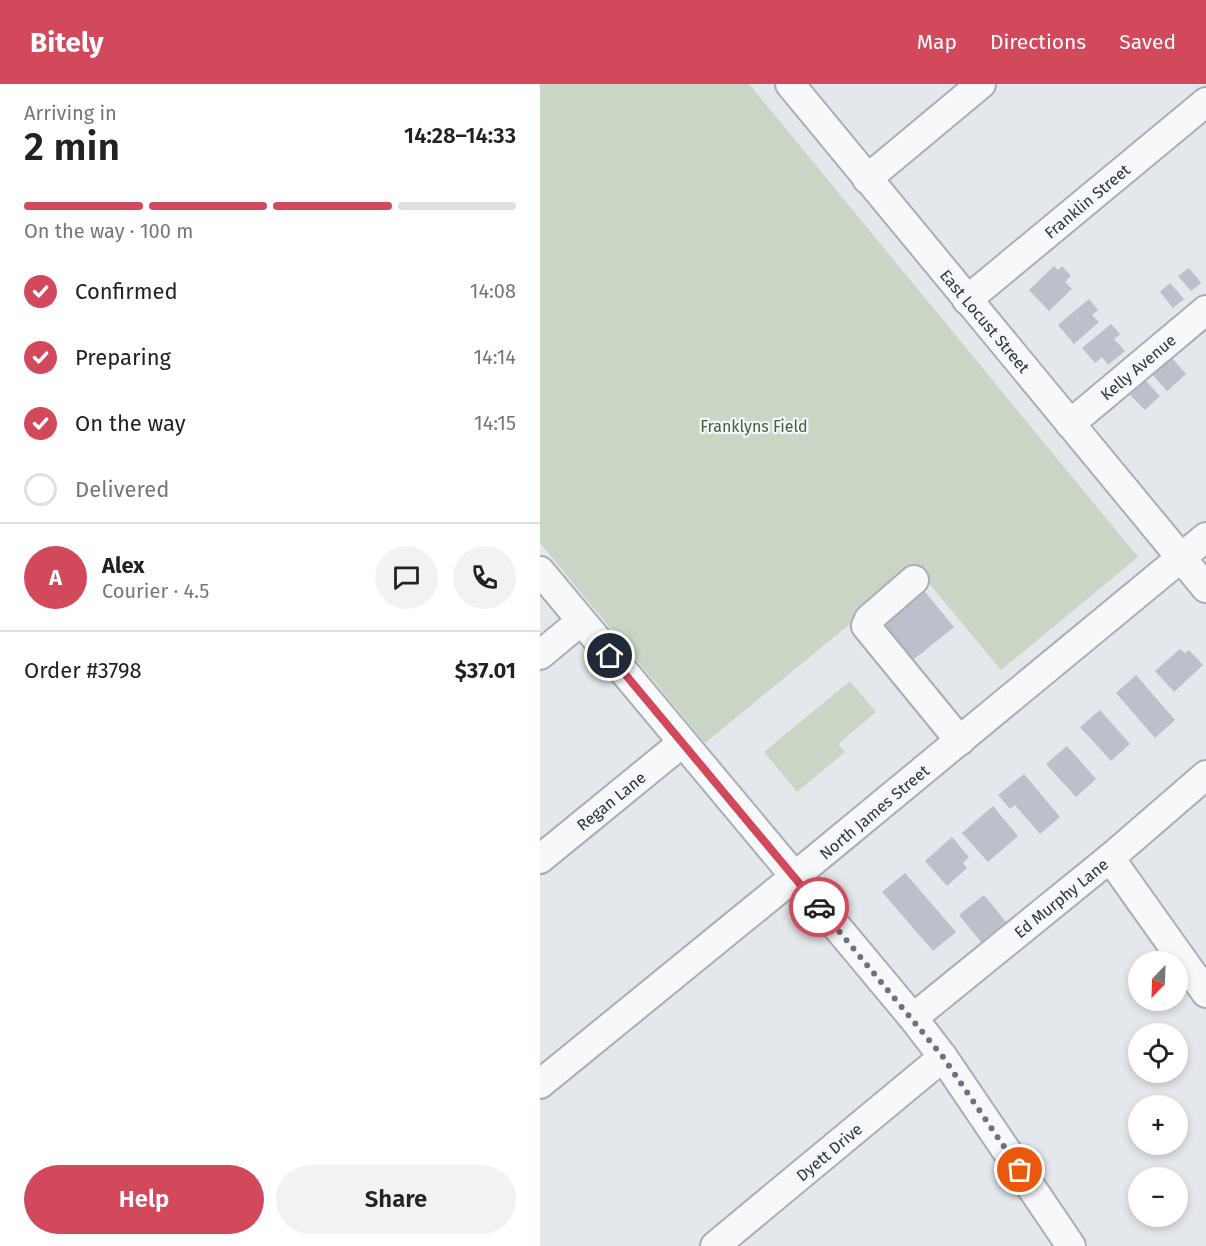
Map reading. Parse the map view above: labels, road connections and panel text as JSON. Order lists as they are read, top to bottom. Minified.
{"streets":{"street":["Franklin Street","East Locust Street","Kelly Avenue","Regan Lane","North James Street","Ed Murphy Lane","Dyett Drive"]},"crossings":[["Franklin Street","East Locust Street"],["East Locust Street","Kelly Avenue"],["East Locust Street","North James Street"]],"parks":["Franklyns Field"],"north":"bottom left","page":{"header":"Bitely","nav":["Map","Directions","Saved"],"heading":["2 min","Arriving in","14:28–14:33"],"panel":["Alex","Courier · 4.5","Order #3798","$37.01"],"bar":"On the way · 100 m","list":[["Confirmed","14:08"],["Preparing","14:14"],["On the way","14:15"],"Delivered"],"round":"A","map_buttons":["+","−"],"buttons":["Help","Share"]}}
